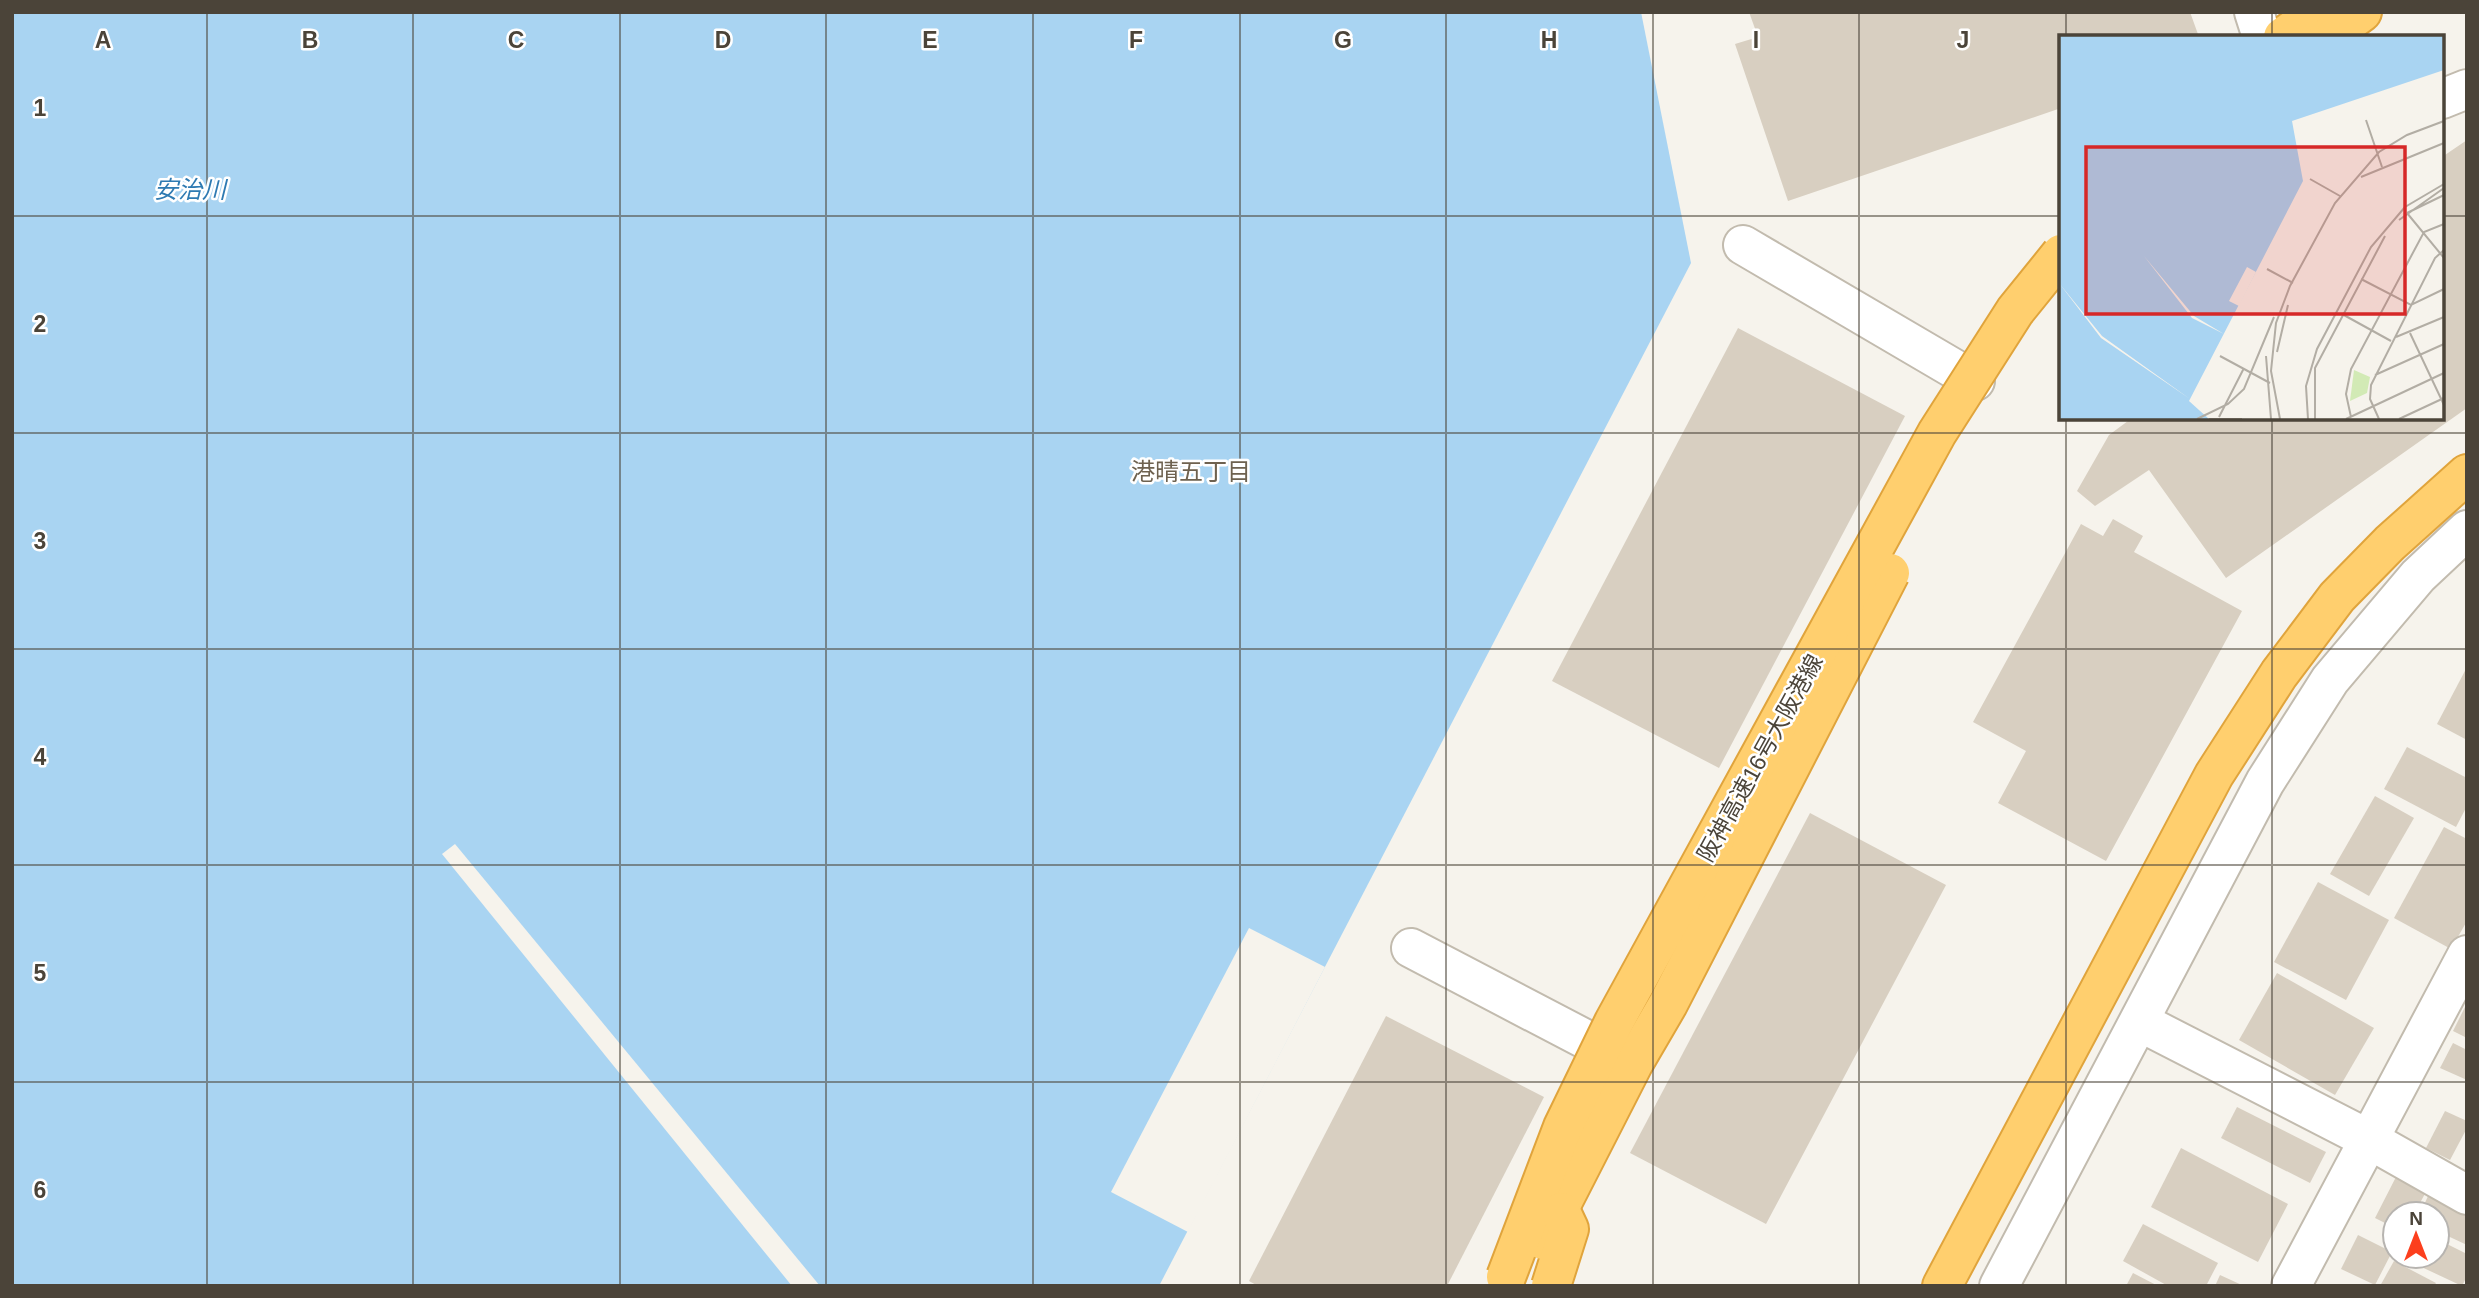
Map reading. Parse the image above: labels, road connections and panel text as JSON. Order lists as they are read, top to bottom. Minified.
{"streets":{"highway":["阪神高速16号大阪港線"]},"districts":["港晴五丁目"],"water":["安治川"],"north":"top","grid":{"columns":["A","B","C","D","E","F","G","H","I","J"],"rows":["1","2","3","4","5","6"]}}
